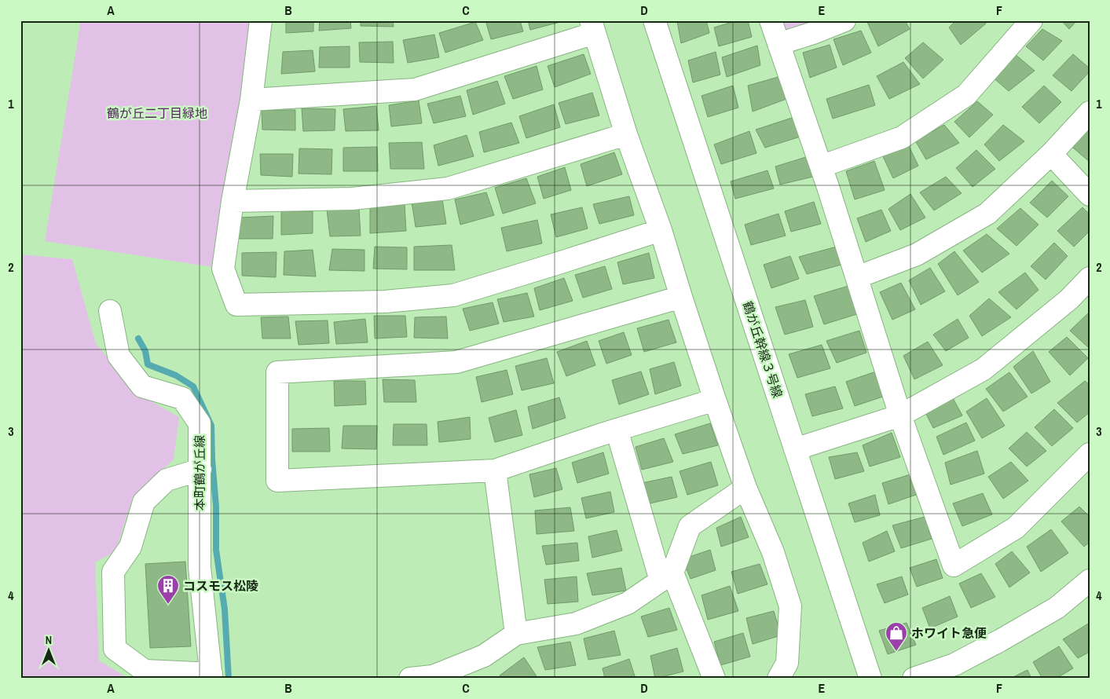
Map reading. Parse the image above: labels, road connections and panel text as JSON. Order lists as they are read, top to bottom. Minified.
{"streets":{"street":["鶴が丘幹線３号線","本町鶴が丘線"]},"parks":["鶴が丘二丁目緑地"],"places":{"building":["コスモス松陵"],"shop":["ホワイト急便"]},"north":"top","grid":{"columns":["A","B","C","D","E","F"],"rows":["1","2","3","4"]}}
